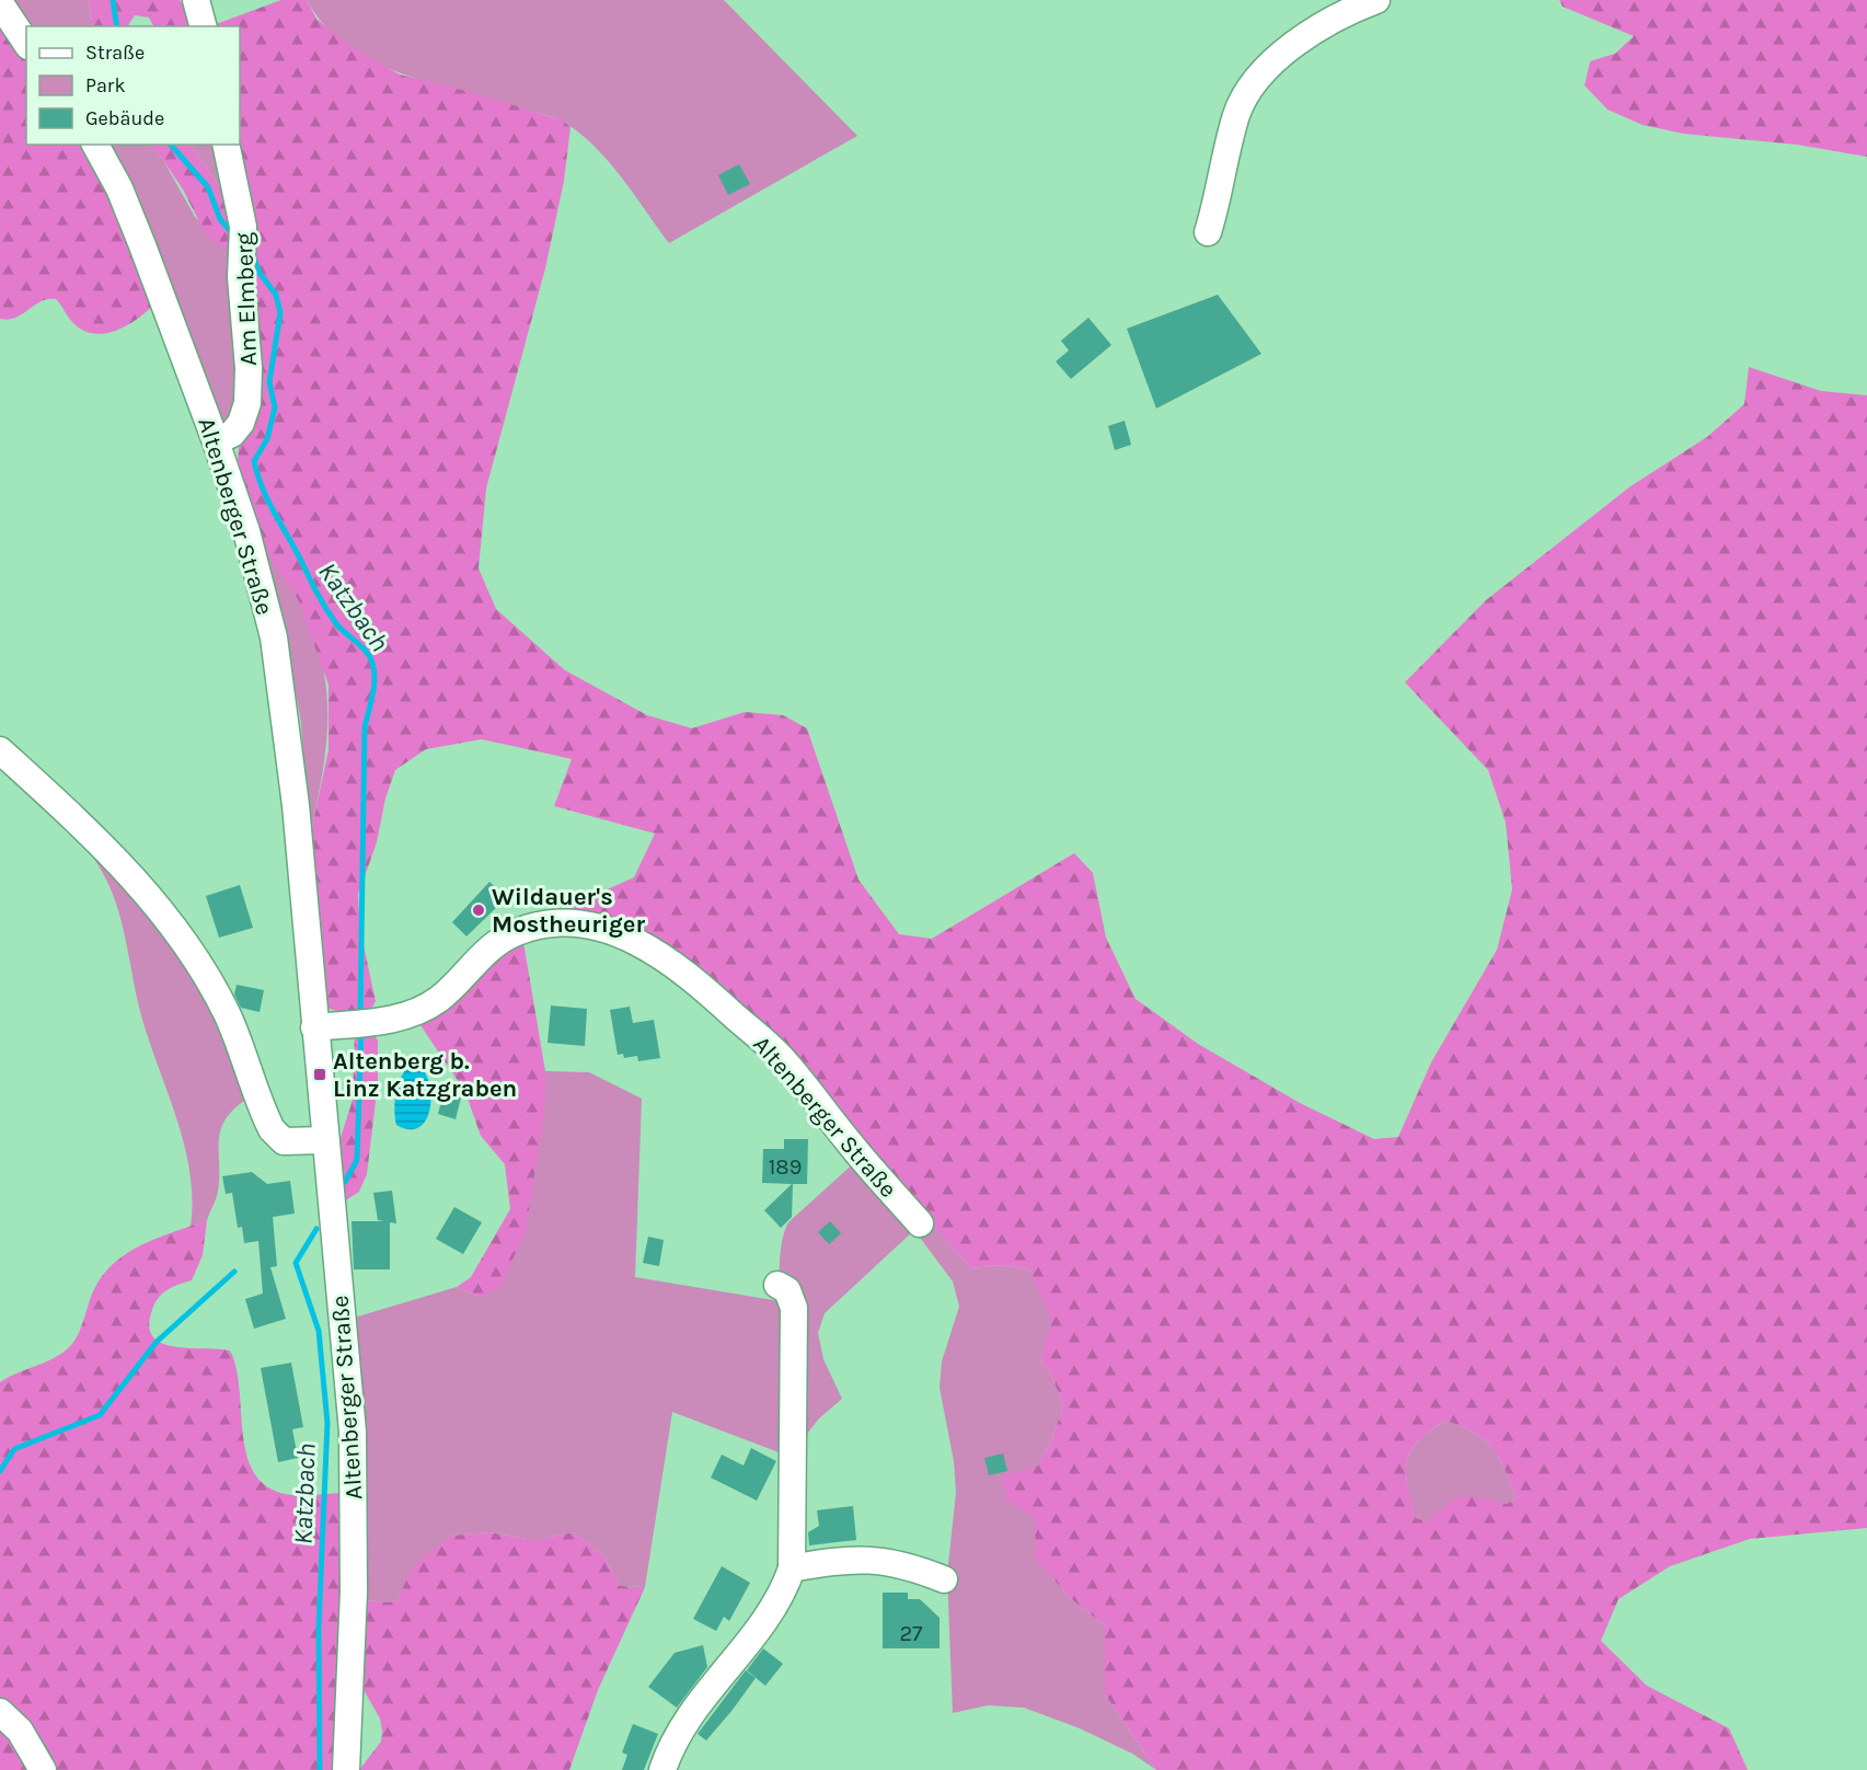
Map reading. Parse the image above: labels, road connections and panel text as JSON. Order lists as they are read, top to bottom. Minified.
{"streets":{"street":["Am Elmberg","Altenberger Straße"]},"crossings":[["Am Elmberg","Altenberger Straße"]],"water":["Katzbach"],"places":{"other":["Wildauer's Mostheuriger"],"transit":["Altenberg b. Linz Katzgraben"]},"house_numbers":["189","27"],"legend":["Straße","Park","Gebäude"]}
